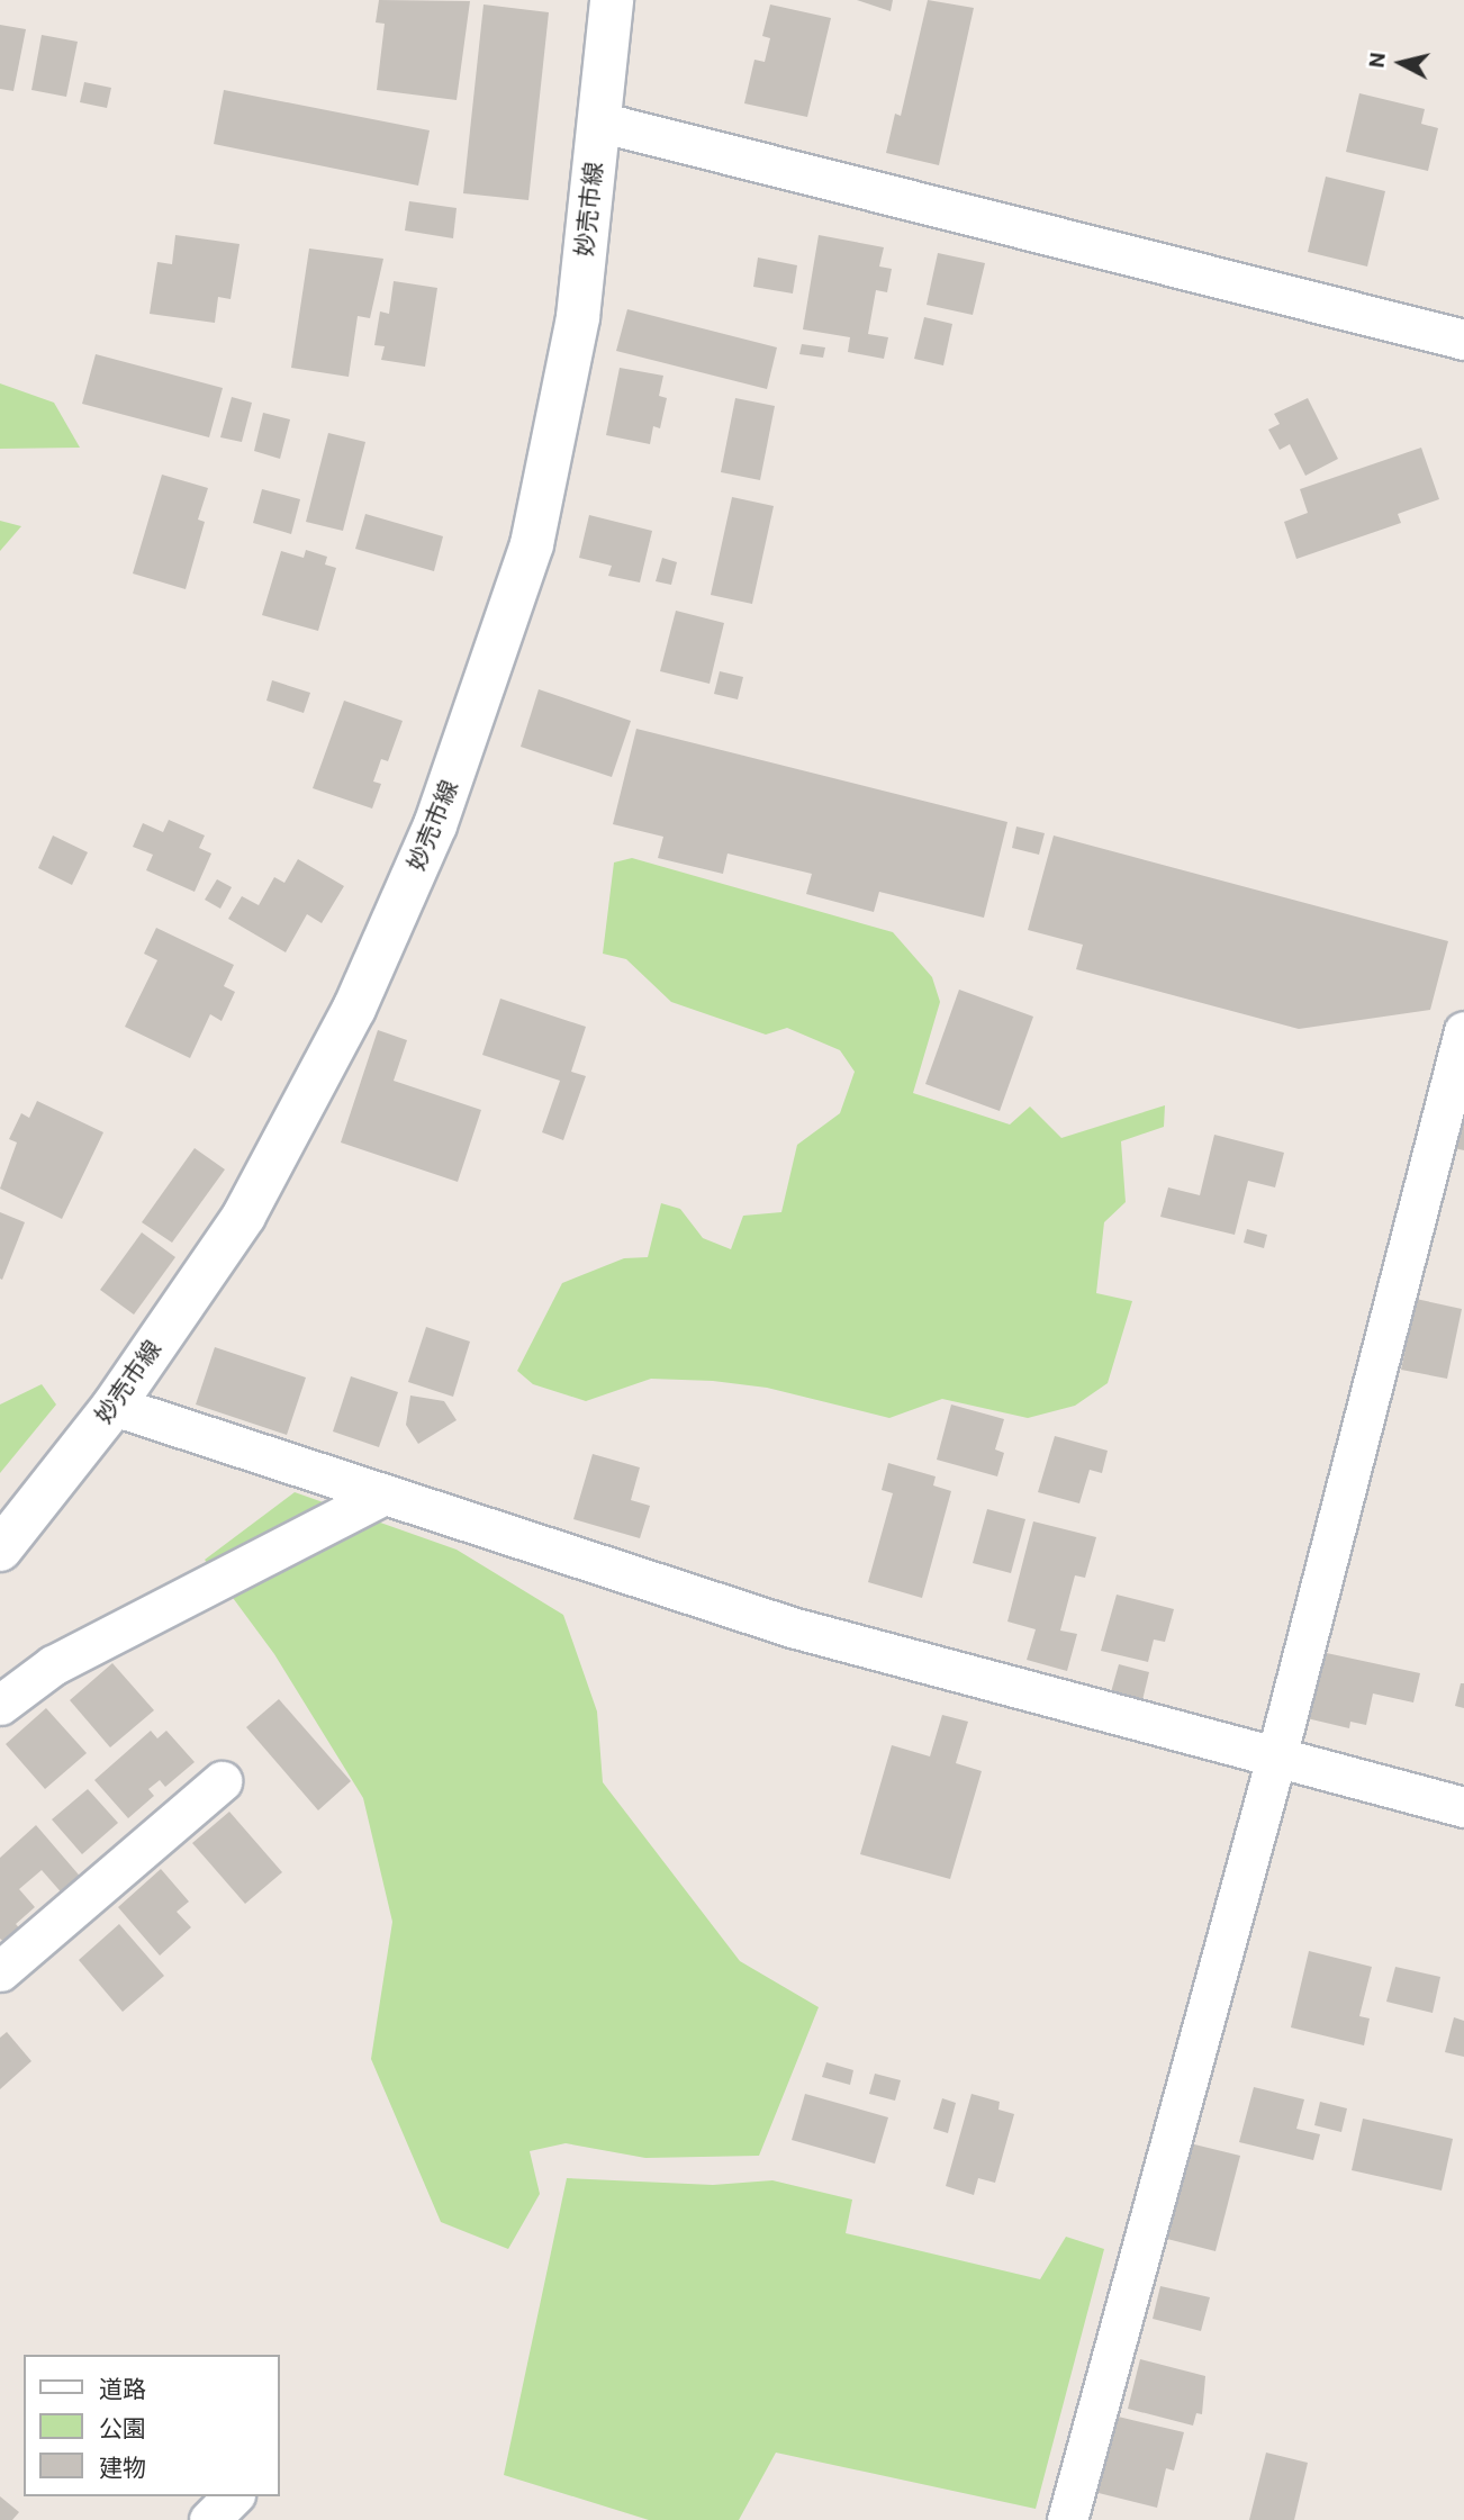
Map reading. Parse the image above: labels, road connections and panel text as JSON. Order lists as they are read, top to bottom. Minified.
{"streets":{"main road":["妙売市線"]},"legend":["道路","公園","建物"],"north":"left"}
